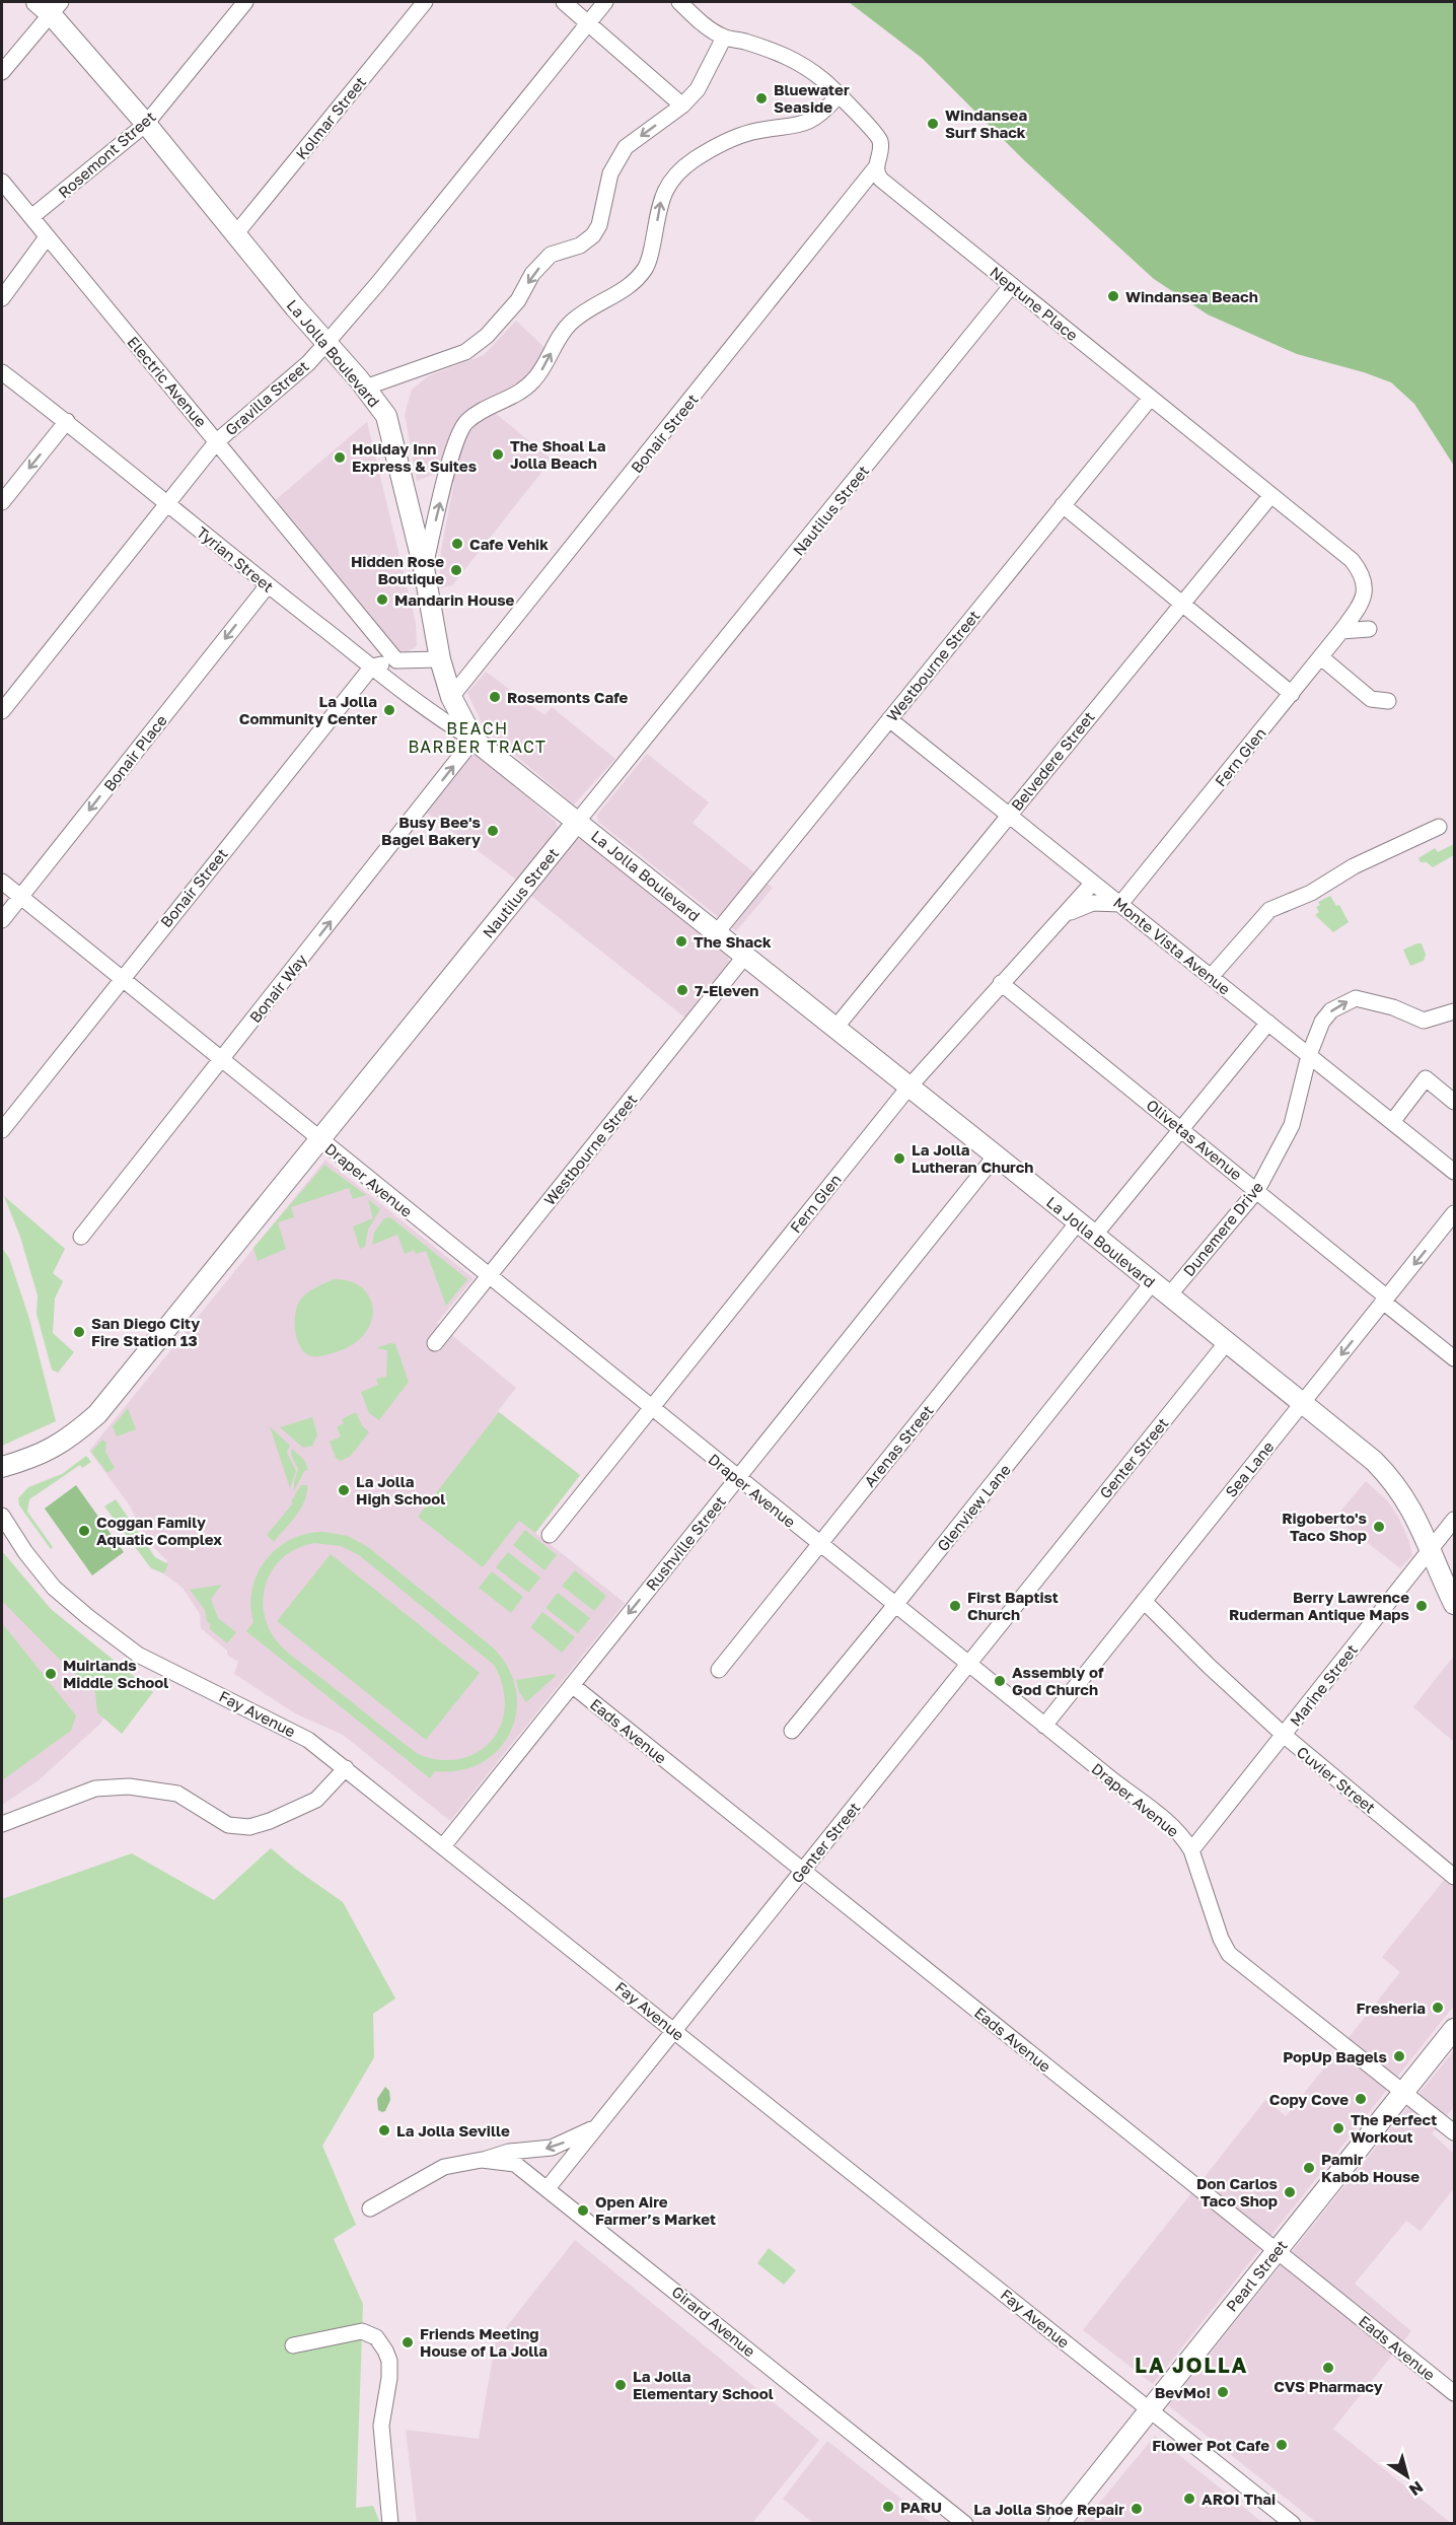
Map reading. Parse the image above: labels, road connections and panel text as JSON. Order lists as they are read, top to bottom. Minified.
{"streets":{"main road":["La Jolla Boulevard","Nautilus Street","Pearl Street"],"street":["Kolmar Street","Rosemont Street","Neptune Place","Electric Avenue","Gravilla Street","Bonair Street","Tyrian Street","Westbourne Street","Bonair Place","Fern Glen","Belvedere Street","Monte Vista Avenue","Bonair Way","Olivetas Avenue","Draper Avenue","Dunemere Drive","Arenas Street","Genter Street","Sea Lane","Glenview Lane","Rushville Street","Marine Street","Fay Avenue","Eads Avenue","Cuvier Street","Girard Avenue"]},"crossings":[["Kolmar Street","La Jolla Boulevard"],["Rosemont Street","La Jolla Boulevard"],["Rosemont Street","Electric Avenue"],["Neptune Place","Bonair Street"],["Neptune Place","Nautilus Street"],["Neptune Place","Westbourne Street"],["Neptune Place","Fern Glen"],["Neptune Place","Belvedere Street"],["La Jolla Boulevard","Gravilla Street"],["La Jolla Boulevard","Bonair Street"],["La Jolla Boulevard","Nautilus Street"],["La Jolla Boulevard","Tyrian Street"],["La Jolla Boulevard","Westbourne Street"],["La Jolla Boulevard","Fern Glen"],["La Jolla Boulevard","Belvedere Street"],["La Jolla Boulevard","Bonair Way"],["La Jolla Boulevard","Dunemere Drive"],["La Jolla Boulevard","Arenas Street"],["La Jolla Boulevard","Genter Street"],["La Jolla Boulevard","Sea Lane"],["La Jolla Boulevard","Glenview Lane"],["La Jolla Boulevard","Rushville Street"],["La Jolla Boulevard","Marine Street"],["Electric Avenue","Gravilla Street"],["Gravilla Street","Tyrian Street"],["Bonair Street","Tyrian Street"],["Bonair Street","Draper Avenue"],["Nautilus Street","Draper Avenue"],["Tyrian Street","Bonair Place"],["Tyrian Street","Bonair Way"],["Westbourne Street","Monte Vista Avenue"],["Westbourne Street","Draper Avenue"],["Bonair Place","Draper Avenue"],["Fern Glen","Monte Vista Avenue"],["Fern Glen","Olivetas Avenue"],["Fern Glen","Draper Avenue"],["Belvedere Street","Monte Vista Avenue"],["Monte Vista Avenue","Dunemere Drive"],["Bonair Way","Draper Avenue"],["Olivetas Avenue","Dunemere Drive"],["Olivetas Avenue","Sea Lane"],["Draper Avenue","Arenas Street"],["Draper Avenue","Genter Street"],["Draper Avenue","Sea Lane"],["Draper Avenue","Glenview Lane"],["Draper Avenue","Rushville Street"],["Draper Avenue","Marine Street"],["Draper Avenue","Pearl Street"],["Genter Street","Fay Avenue"],["Genter Street","Eads Avenue"],["Genter Street","Girard Avenue"],["Sea Lane","Cuvier Street"],["Rushville Street","Fay Avenue"],["Rushville Street","Eads Avenue"],["Marine Street","Cuvier Street"],["Fay Avenue","Pearl Street"],["Eads Avenue","Pearl Street"]],"one_way":["Bonair Place","Bonair Way","Sea Lane"],"districts":["BEACH BARBER TRACT","LA JOLLA"],"places":["Bluewater Seaside","Windansea Surf Shack","Windansea Beach","The Shoal La Jolla Beach","Holiday Inn Express & Suites","Cafe Vehik","Hidden Rose Boutique","Mandarin House","Rosemonts Cafe","La Jolla Community Center","Busy Bee's Bagel Bakery","The Shack","7-Eleven","La Jolla Lutheran Church","San Diego City Fire Station 13","La Jolla High School","Rigoberto's Taco Shop","Coggan Family Aquatic Complex","First Baptist Church","Berry Lawrence Ruderman Antique Maps","Muirlands Middle School","Assembly of God Church","Fresheria","PopUp Bagels","Copy Cove","The Perfect Workout","La Jolla Seville","Pamir Kabob House","Don Carlos Taco Shop","Open Aire Farmer’s Market","Friends Meeting House of La Jolla","CVS Pharmacy","La Jolla Elementary School","BevMo!","Flower Pot Cafe","AROI Thai","PARU","La Jolla Shoe Repair"],"north":"bottom right"}
